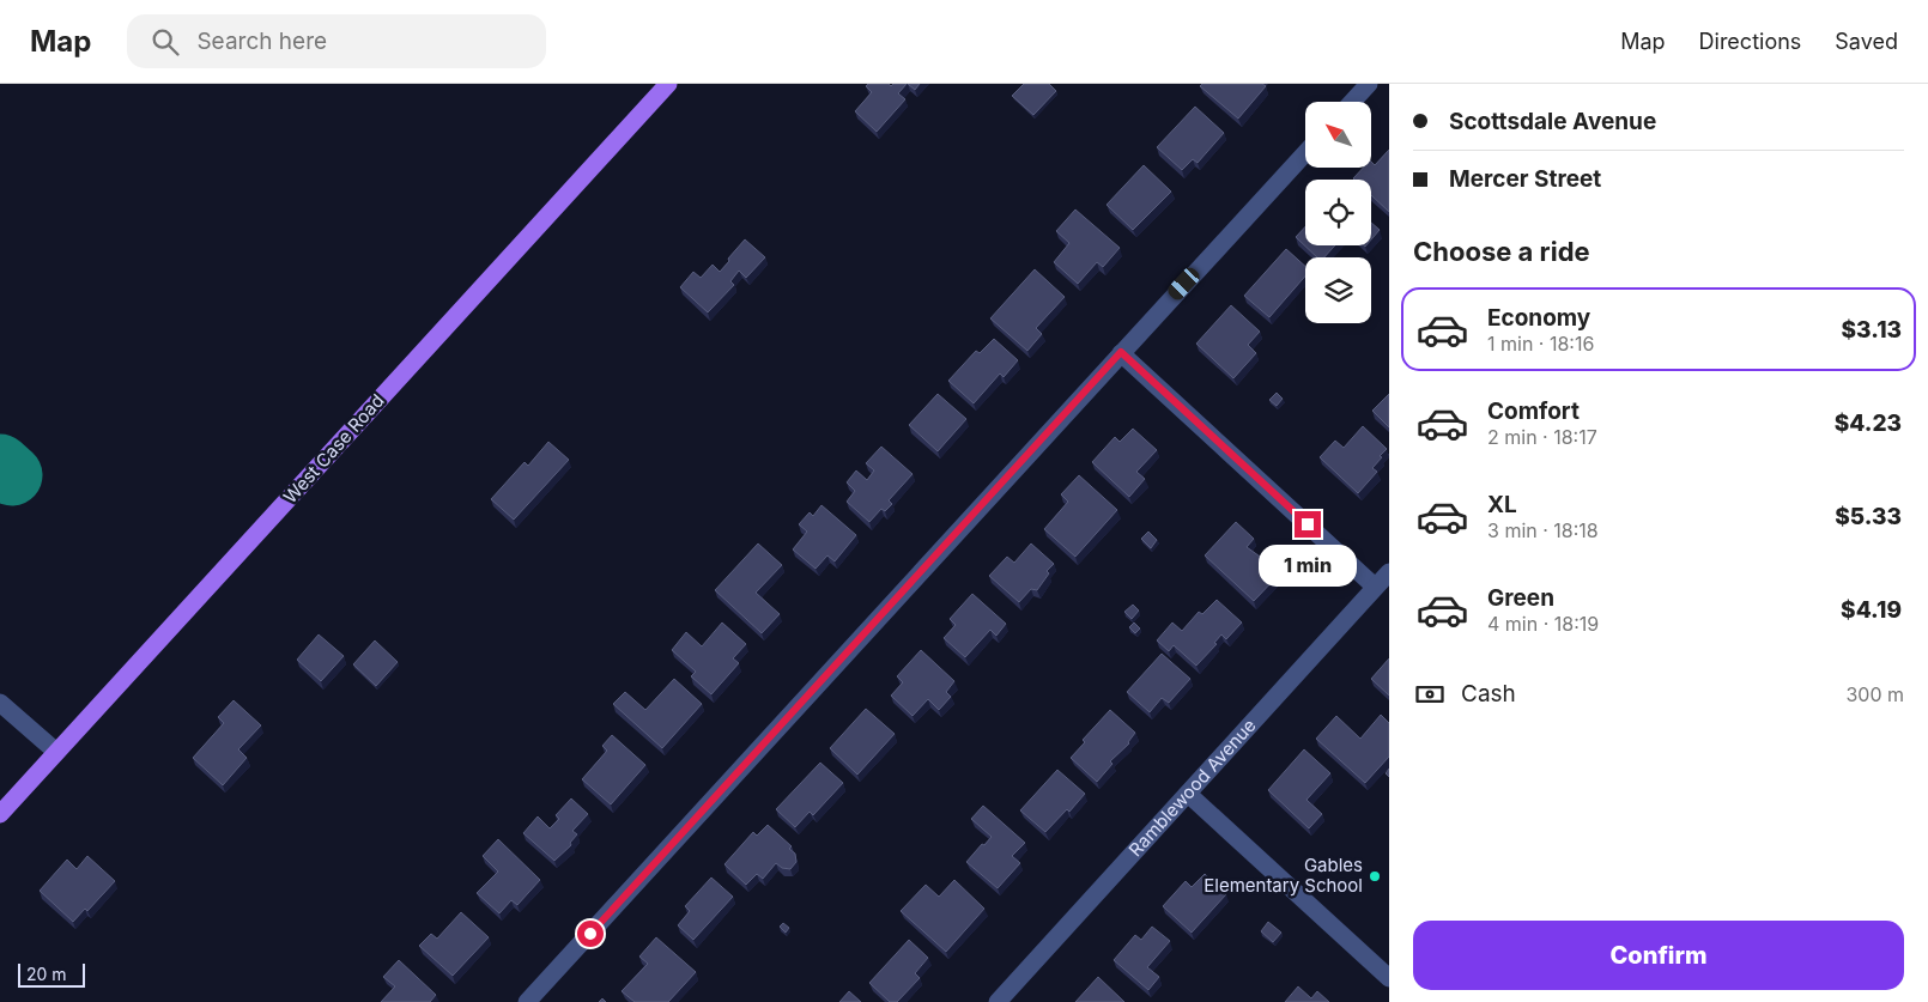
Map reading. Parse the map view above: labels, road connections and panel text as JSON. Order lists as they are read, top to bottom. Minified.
{"streets":{"main road":["West Case Road"],"street":["Ramblewood Avenue"]},"places":["Gables Elementary School"],"scale_bar":"20 m","north":"top left","page":{"header":"Map","search":"Search here","nav":["Map","Directions","Saved"],"banner":["Scottsdale Avenue","Mercer Street"],"heading":"Choose a ride","list":[{"name":"Economy","note":"1 min · 18:16","value":"$3.13"},{"name":"Comfort","note":"2 min · 18:17","value":"$4.23"},{"name":"XL","note":"3 min · 18:18","value":"$5.33"},{"name":"Green","note":"4 min · 18:19","value":"$4.19"}],"bubble":"1 min","pay":["Cash","300 m"],"buttons":"Confirm","scale":"20 m"}}
